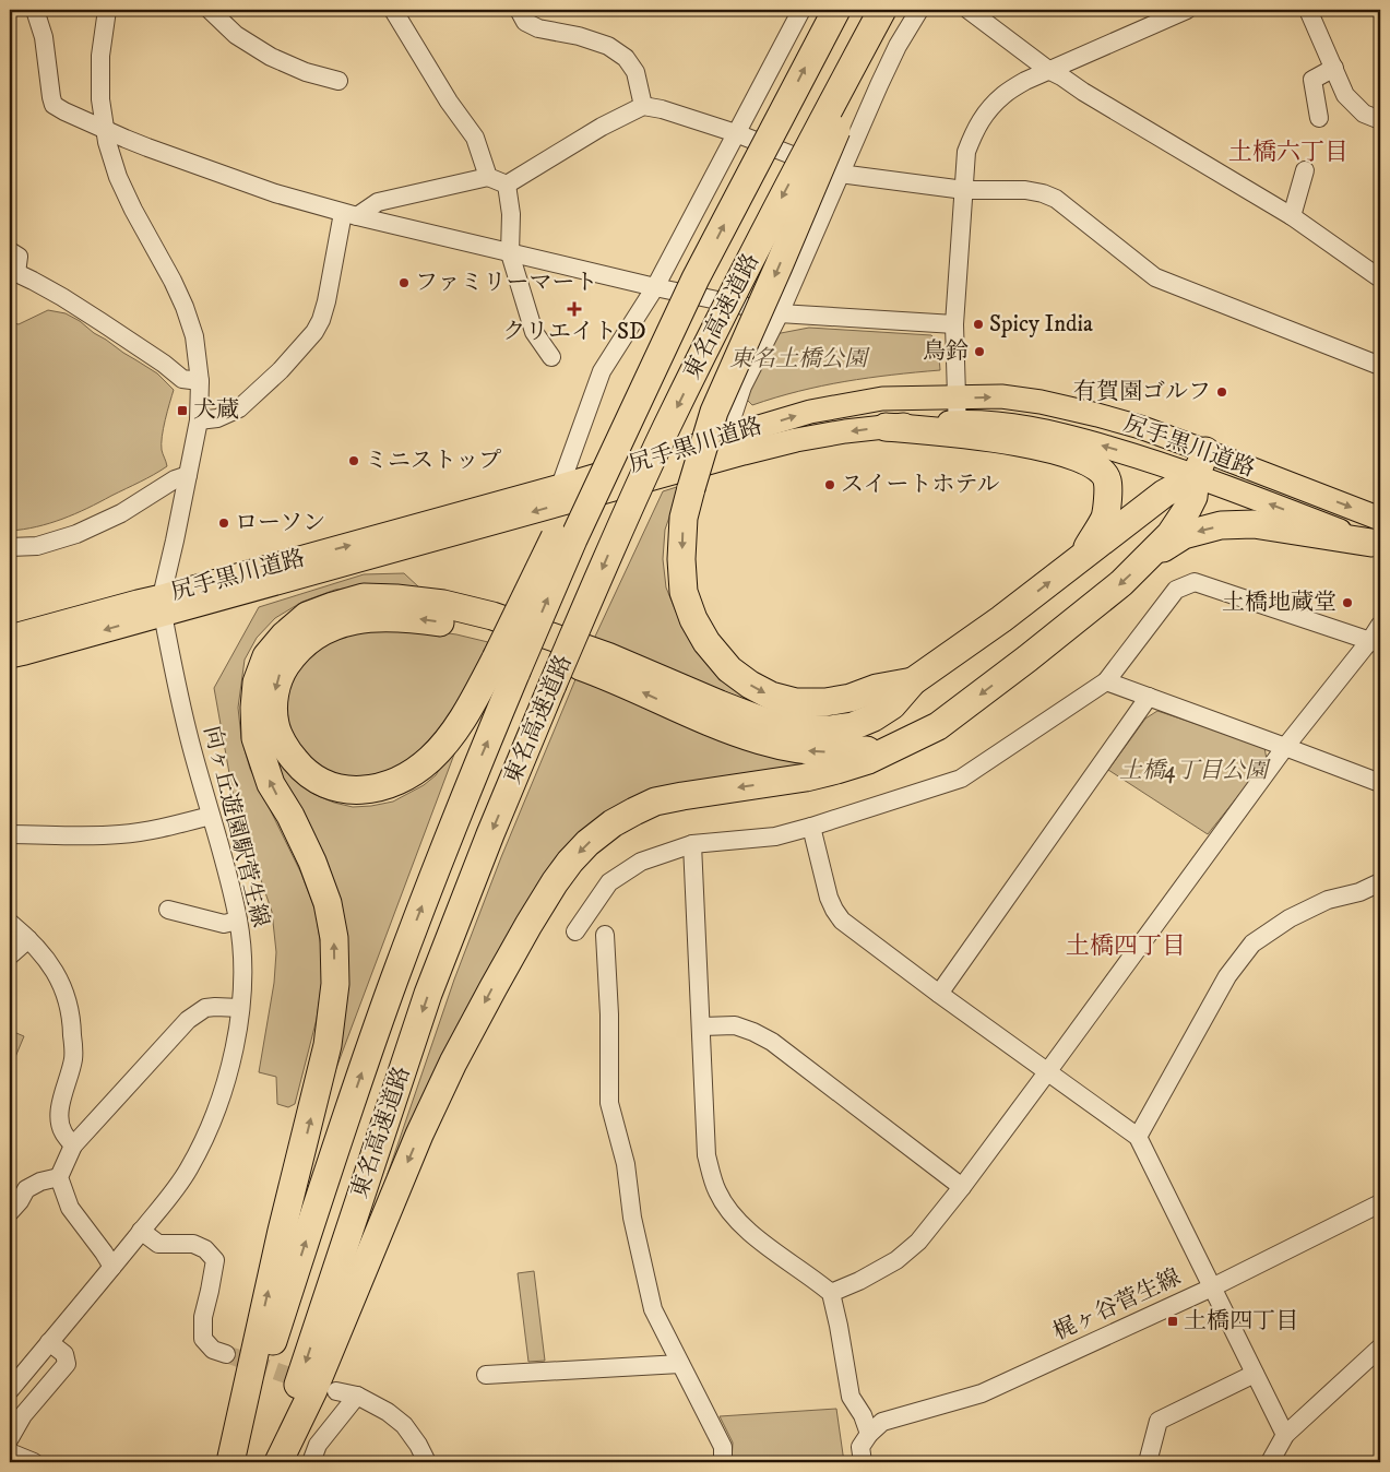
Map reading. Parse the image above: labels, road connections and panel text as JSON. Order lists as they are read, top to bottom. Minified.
{"streets":{"highway":["東名高速道路"],"main road":["尻手黒川道路"],"street":["向ヶ丘遊園駅菅生線","梶ヶ谷菅生線"]},"crossings":[["尻手黒川道路","向ヶ丘遊園駅菅生線"]],"districts":["土橋六丁目","土橋四丁目"],"parks":["東名土橋公園","土橋4丁目公園"],"places":{"other":["ファミリーマート","Spicy India","鳥鈴","有賀園ゴルフ","ミニストップ","スイートホテル","ローソン","土橋地蔵堂"],"health":["クリエイトSD"],"transit":["犬蔵","土橋四丁目"]}}
